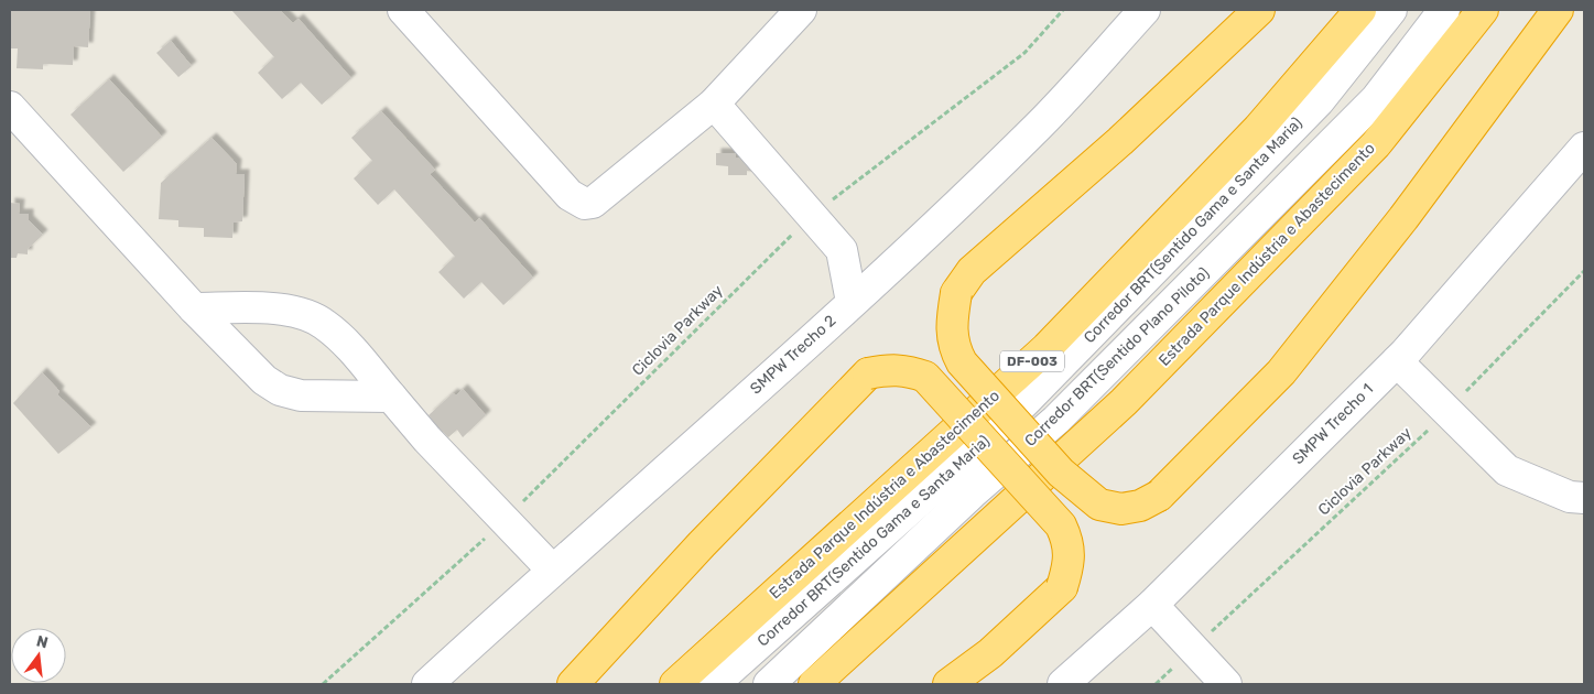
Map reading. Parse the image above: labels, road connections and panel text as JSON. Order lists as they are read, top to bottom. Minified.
{"streets":{"highway":["Estrada Parque Indústria e Abastecimento","DF-003"],"street":["Corredor BRT(Sentido Gama e Santa Maria)","SMPW Trecho 2","Corredor BRT(Sentido Plano Piloto)","SMPW Trecho 1"],"path":["Ciclovia Parkway"]},"north":"top"}
